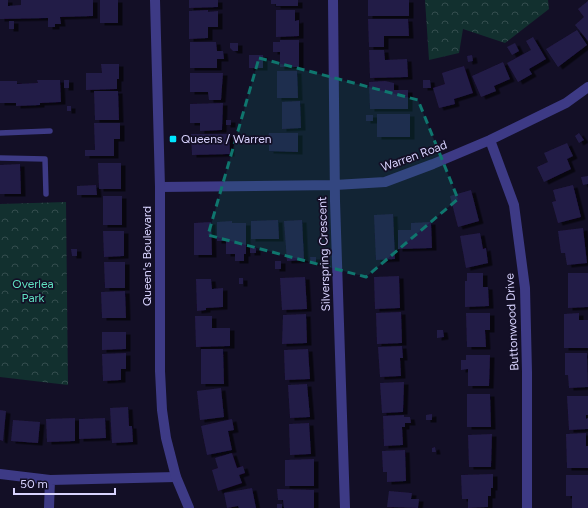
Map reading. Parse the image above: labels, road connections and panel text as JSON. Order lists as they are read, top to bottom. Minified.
{"streets":{"street":["Warren Road","Silverspring Crescent","Queen's Boulevard","Buttonwood Drive"]},"crossings":[["Warren Road","Silverspring Crescent"],["Warren Road","Queen's Boulevard"],["Warren Road","Buttonwood Drive"]],"parks":["Overlea Park"],"places":{"transit":["Queens / Warren"]},"scale_bar":"50 m"}
